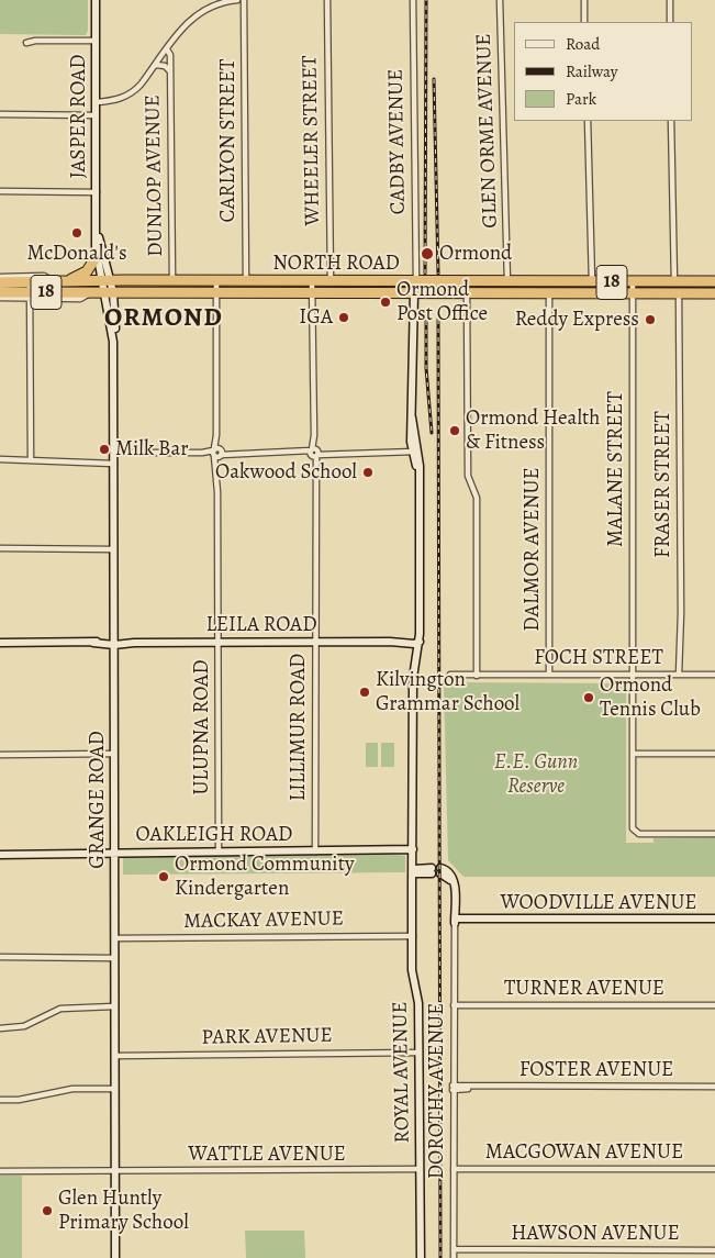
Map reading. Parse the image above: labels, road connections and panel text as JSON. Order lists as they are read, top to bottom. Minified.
{"streets":{"highway":["NORTH ROAD","18"],"street":["JASPER ROAD","GLEN ORME AVENUE","CARLYON STREET","WHEELER STREET","CADBY AVENUE","DUNLOP AVENUE","MALANE STREET","FRASER STREET","DALMOR AVENUE","LEILA ROAD","FOCH STREET","ULUPNA ROAD","LILLIMUR ROAD","GRANGE ROAD","OAKLEIGH ROAD","WOODVILLE AVENUE","MACKAY AVENUE","TURNER AVENUE","PARK AVENUE","FOSTER AVENUE","ROYAL AVENUE","DOROTHY AVENUE","MACGOWAN AVENUE","WATTLE AVENUE","HAWSON AVENUE"]},"crossings":[["JASPER ROAD","NORTH ROAD"],["JASPER ROAD","GRANGE ROAD"],["GLEN ORME AVENUE","NORTH ROAD"],["CARLYON STREET","NORTH ROAD"],["WHEELER STREET","NORTH ROAD"],["CADBY AVENUE","NORTH ROAD"],["CADBY AVENUE","ROYAL AVENUE"],["DUNLOP AVENUE","NORTH ROAD"],["NORTH ROAD","MALANE STREET"],["NORTH ROAD","FRASER STREET"],["NORTH ROAD","DALMOR AVENUE"],["NORTH ROAD","ULUPNA ROAD"],["NORTH ROAD","LILLIMUR ROAD"],["NORTH ROAD","GRANGE ROAD"],["NORTH ROAD","ROYAL AVENUE"],["MALANE STREET","FOCH STREET"],["FRASER STREET","FOCH STREET"],["DALMOR AVENUE","FOCH STREET"],["LEILA ROAD","ULUPNA ROAD"],["LEILA ROAD","LILLIMUR ROAD"],["LEILA ROAD","GRANGE ROAD"],["LEILA ROAD","ROYAL AVENUE"],["ULUPNA ROAD","OAKLEIGH ROAD"],["LILLIMUR ROAD","OAKLEIGH ROAD"],["GRANGE ROAD","OAKLEIGH ROAD"],["GRANGE ROAD","MACKAY AVENUE"],["GRANGE ROAD","PARK AVENUE"],["GRANGE ROAD","WATTLE AVENUE"],["OAKLEIGH ROAD","ROYAL AVENUE"],["WOODVILLE AVENUE","DOROTHY AVENUE"],["MACKAY AVENUE","ROYAL AVENUE"],["TURNER AVENUE","DOROTHY AVENUE"],["PARK AVENUE","ROYAL AVENUE"],["FOSTER AVENUE","DOROTHY AVENUE"],["ROYAL AVENUE","WATTLE AVENUE"],["DOROTHY AVENUE","MACGOWAN AVENUE"],["DOROTHY AVENUE","HAWSON AVENUE"]],"districts":["ORMOND"],"parks":["E.E. Gunn Reserve"],"places":["McDonald's","Ormond","Ormond Post Office","IGA","Reddy Express","Ormond Health & Fitness","Milk Bar","Oakwood School","Kilvington Grammar School","Ormond Tennis Club","Ormond Community Kindergarten","Glen Huntly Primary School"],"legend":["Road","Railway","Park"]}
